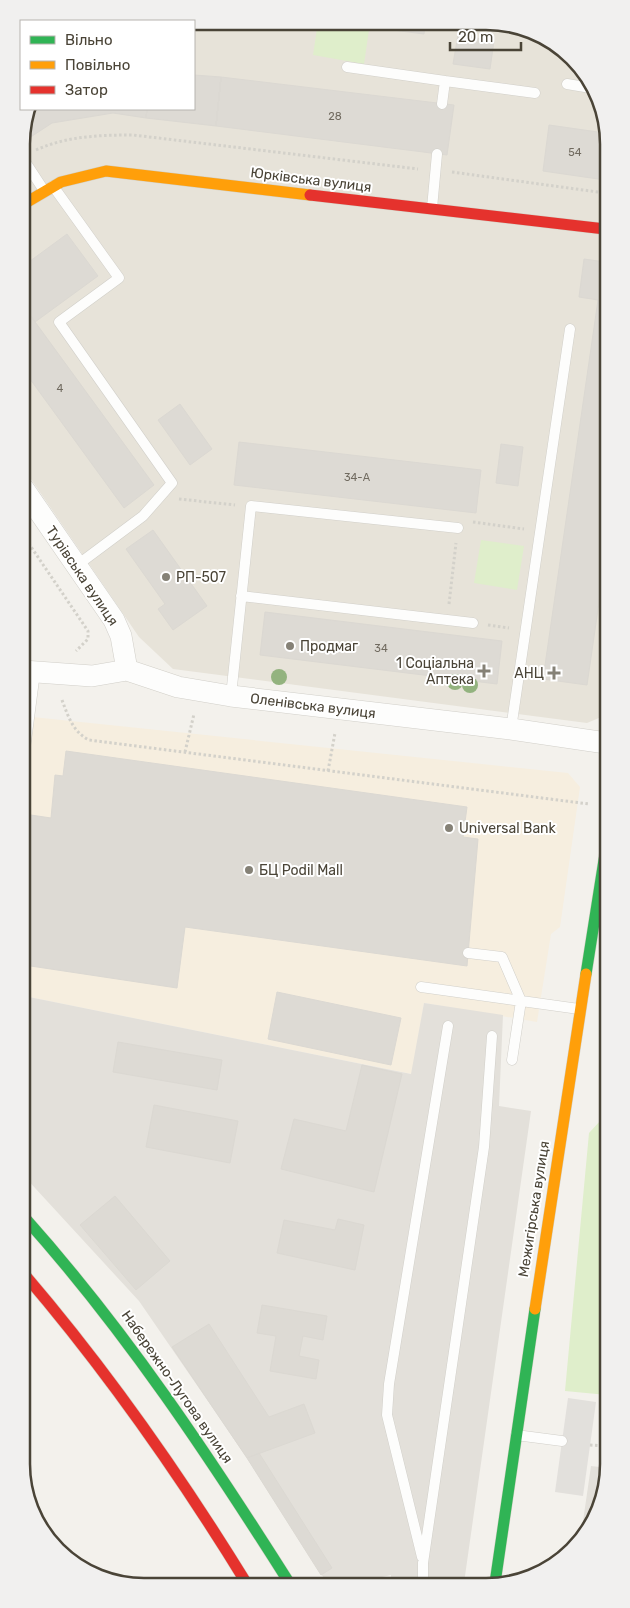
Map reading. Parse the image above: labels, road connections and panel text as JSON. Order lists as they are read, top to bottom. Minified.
{"streets":{"street":["Юрківська вулиця","Турівська вулиця","Оленівська вулиця","Межигірська вулиця","Набережно-Лугова вулиця"]},"crossings":[["Турівська вулиця","Оленівська вулиця"]],"places":{"other":["РП-507","Продмаг","Universal Bank","БЦ Podil Mall"],"health":["1 Соціальна Аптека","АНЦ"]},"house_numbers":["28","54","4","34-А","34"],"legend":["Вільно","Повільно","Затор"],"scale_bar":"20 m"}
